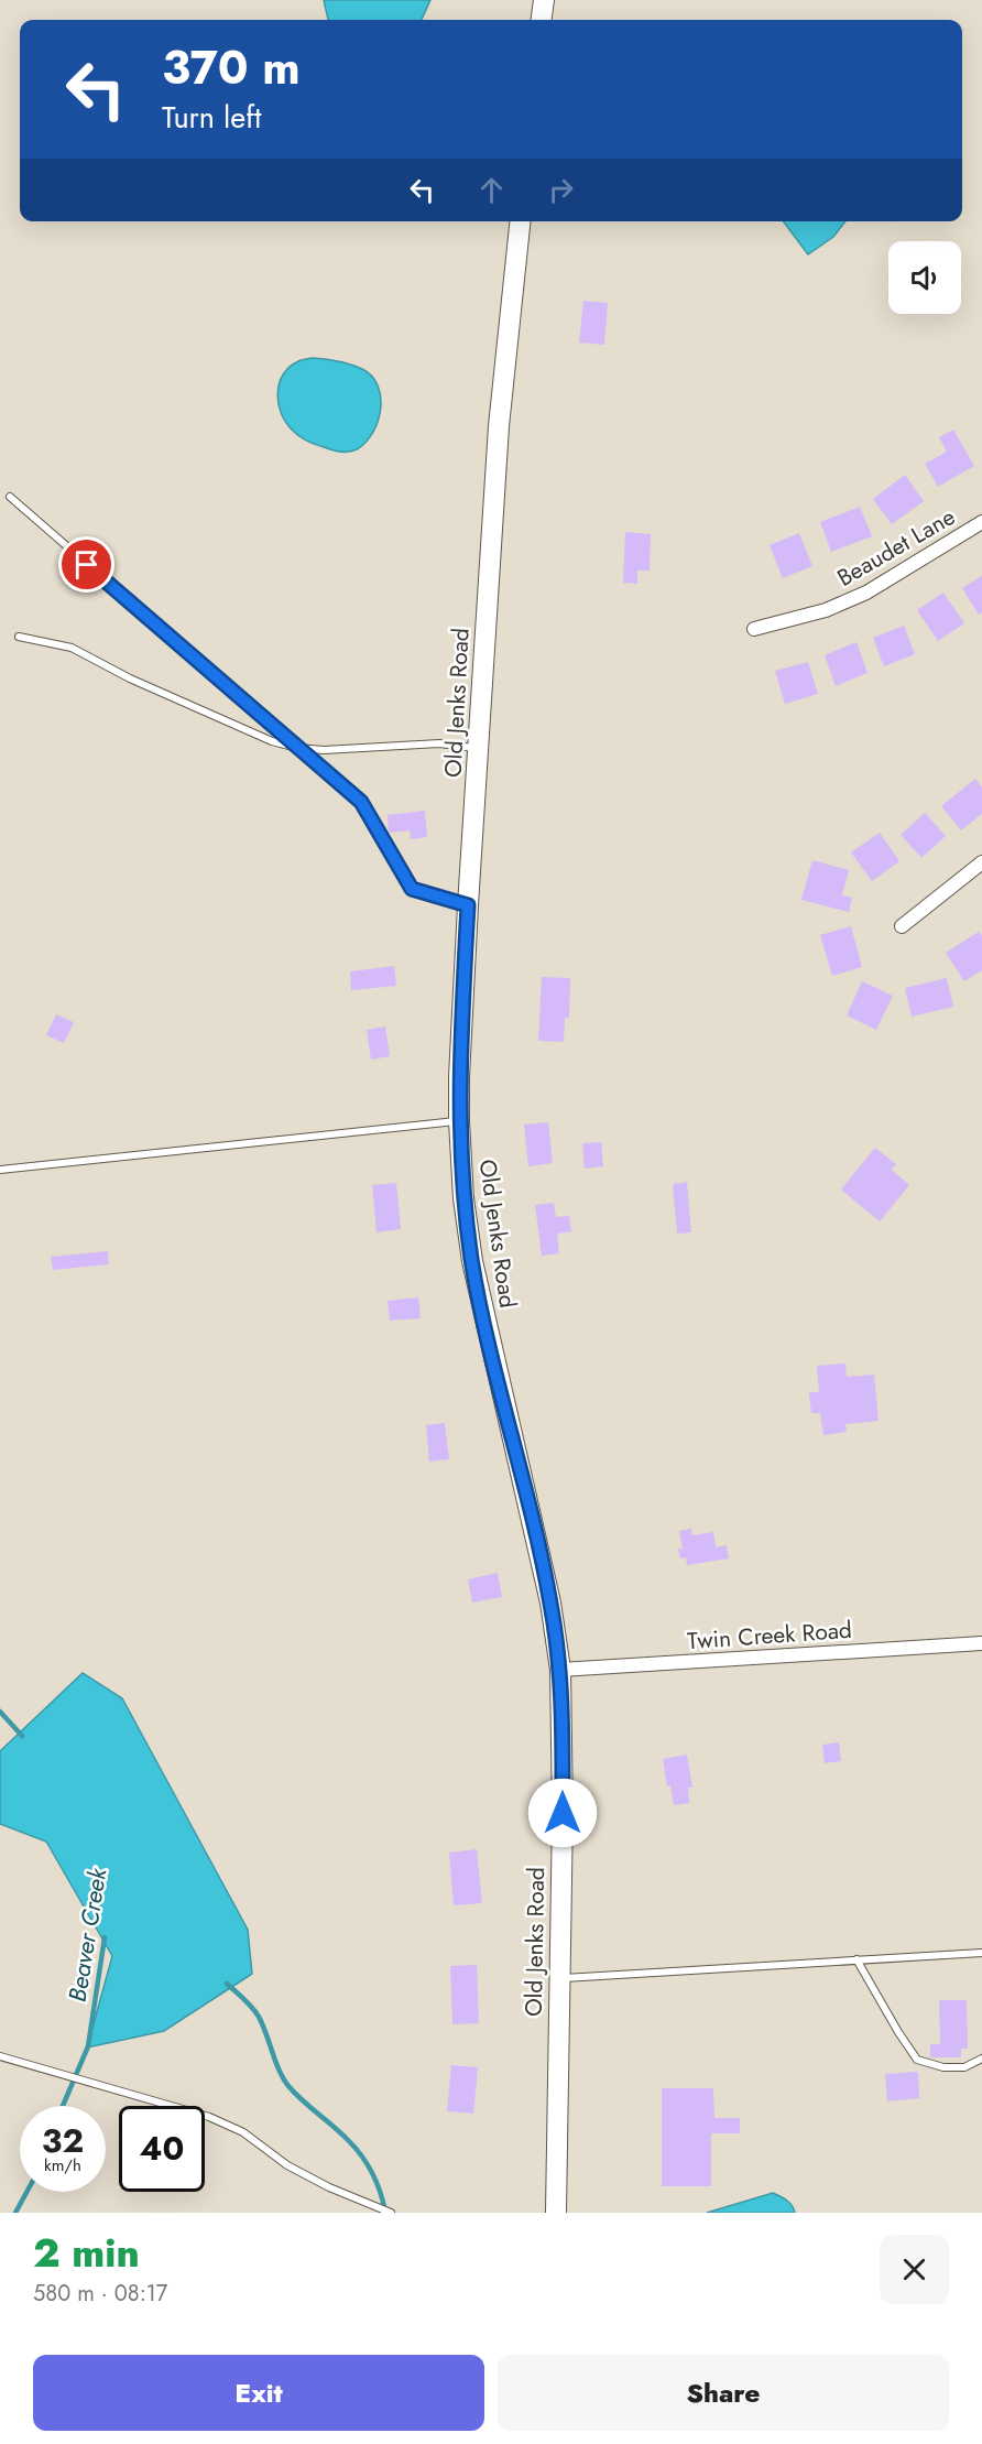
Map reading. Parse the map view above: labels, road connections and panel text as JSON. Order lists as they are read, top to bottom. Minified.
{"streets":{"street":["Beaudet Lane","Old Jenks Road","Twin Creek Road"]},"crossings":[["Old Jenks Road","Twin Creek Road"]],"water":["Beaver Creek"],"page":{"turn":["370 m","Turn left"],"speed":"32 km/h","limit":"40","heading":["2 min","580 m · 08:17"],"buttons":["Exit","Share"]}}
